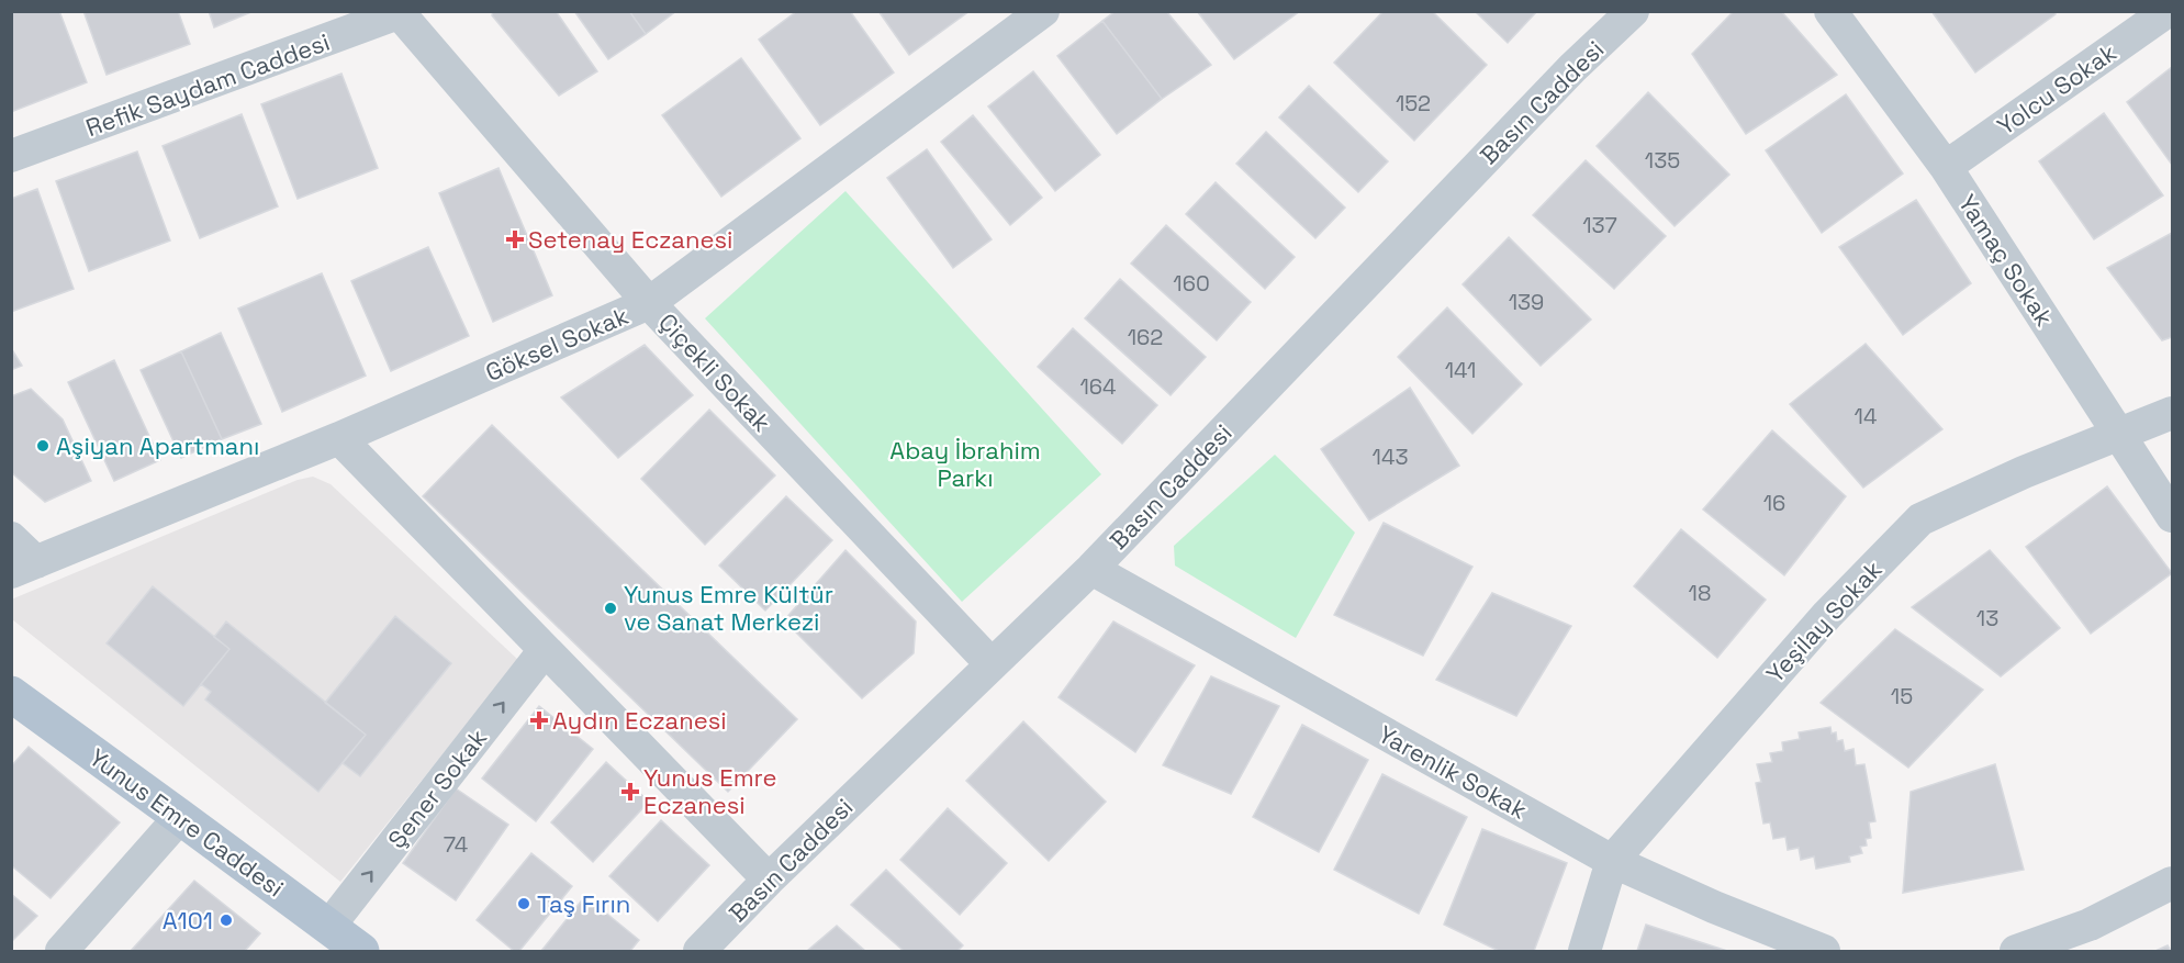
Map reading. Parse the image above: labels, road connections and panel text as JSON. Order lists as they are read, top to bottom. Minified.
{"streets":{"main road":["Yunus Emre Caddesi"],"street":["Refik Saydam Caddesi","Yolcu Sokak","Basın Caddesi","Yamaç Sokak","Göksel Sokak","Çiçekli Sokak","Yeşilay Sokak","Yarenlik Sokak","Şener Sokak"]},"crossings":[["Refik Saydam Caddesi","Çiçekli Sokak"],["Yolcu Sokak","Yamaç Sokak"],["Basın Caddesi","Çiçekli Sokak"],["Basın Caddesi","Yarenlik Sokak"],["Yamaç Sokak","Yeşilay Sokak"],["Göksel Sokak","Çiçekli Sokak"],["Yeşilay Sokak","Yarenlik Sokak"],["Şener Sokak","Yunus Emre Caddesi"]],"one_way":["Şener Sokak"],"parks":["Abay İbrahim Parkı"],"places":{"health":["Setenay Eczanesi","Aydın Eczanesi","Yunus Emre Eczanesi"],"other":["Aşiyan Apartmanı","Yunus Emre Kültür ve Sanat Merkezi","Taş Fırın","A101"]},"house_numbers":["152","135","137","160","139","162","141","164","14","143","16","18","13","15","74"]}
